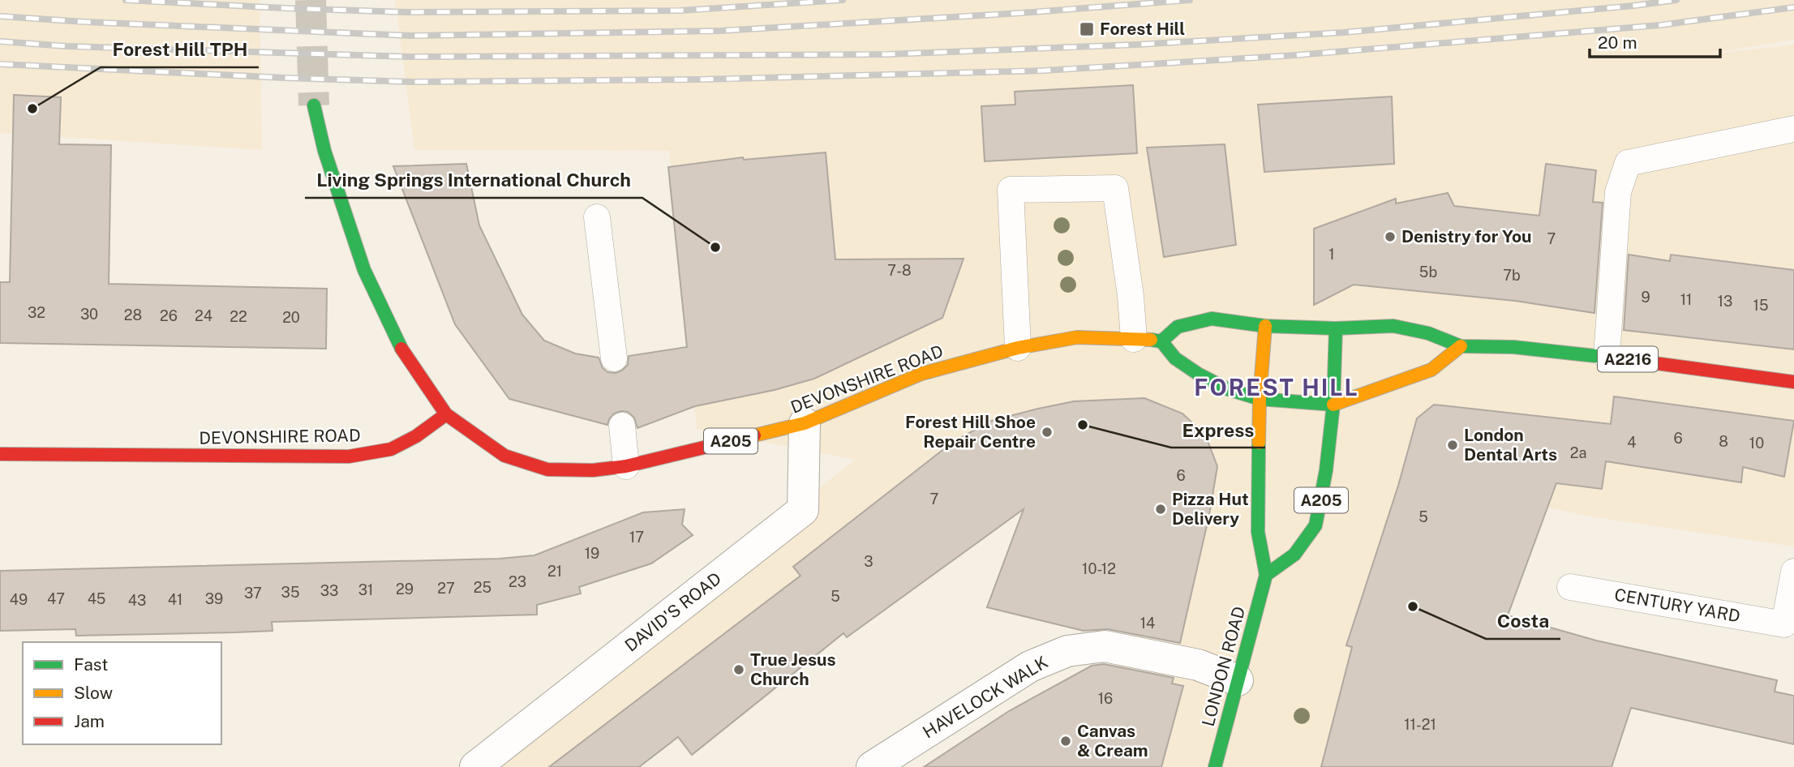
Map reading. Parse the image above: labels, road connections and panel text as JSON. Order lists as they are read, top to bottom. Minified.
{"streets":{"main road":["A2216","DEVONSHIRE ROAD","A205","LONDON ROAD"],"street":["DAVID'S ROAD","HAVELOCK WALK"],"lane":["CENTURY YARD"]},"crossings":[["A2216","A205"],["DEVONSHIRE ROAD","A205"],["DEVONSHIRE ROAD","DAVID'S ROAD"],["A205","LONDON ROAD"],["LONDON ROAD","HAVELOCK WALK"]],"districts":["FOREST HILL"],"places":{"transit":["Forest Hill"],"other":["Forest Hill TPH","Denistry for You","Living Springs International Church","Express","Forest Hill Shoe Repair Centre","London Dental Arts","Pizza Hut Delivery","Costa","True Jesus Church","Canvas & Cream"]},"house_numbers":["7","1","7-8","5b","7b","9","11","13","15","32","30","28","26","24","22","20","6","8","4","10","2a","6","7","5","17","19","3","10-12","21","23","25","27","29","31","33","35","37","5","47","45","39","49","41","43","14","16","11-21"],"legend":["Fast","Slow","Jam"],"scale_bar":"20 m"}
